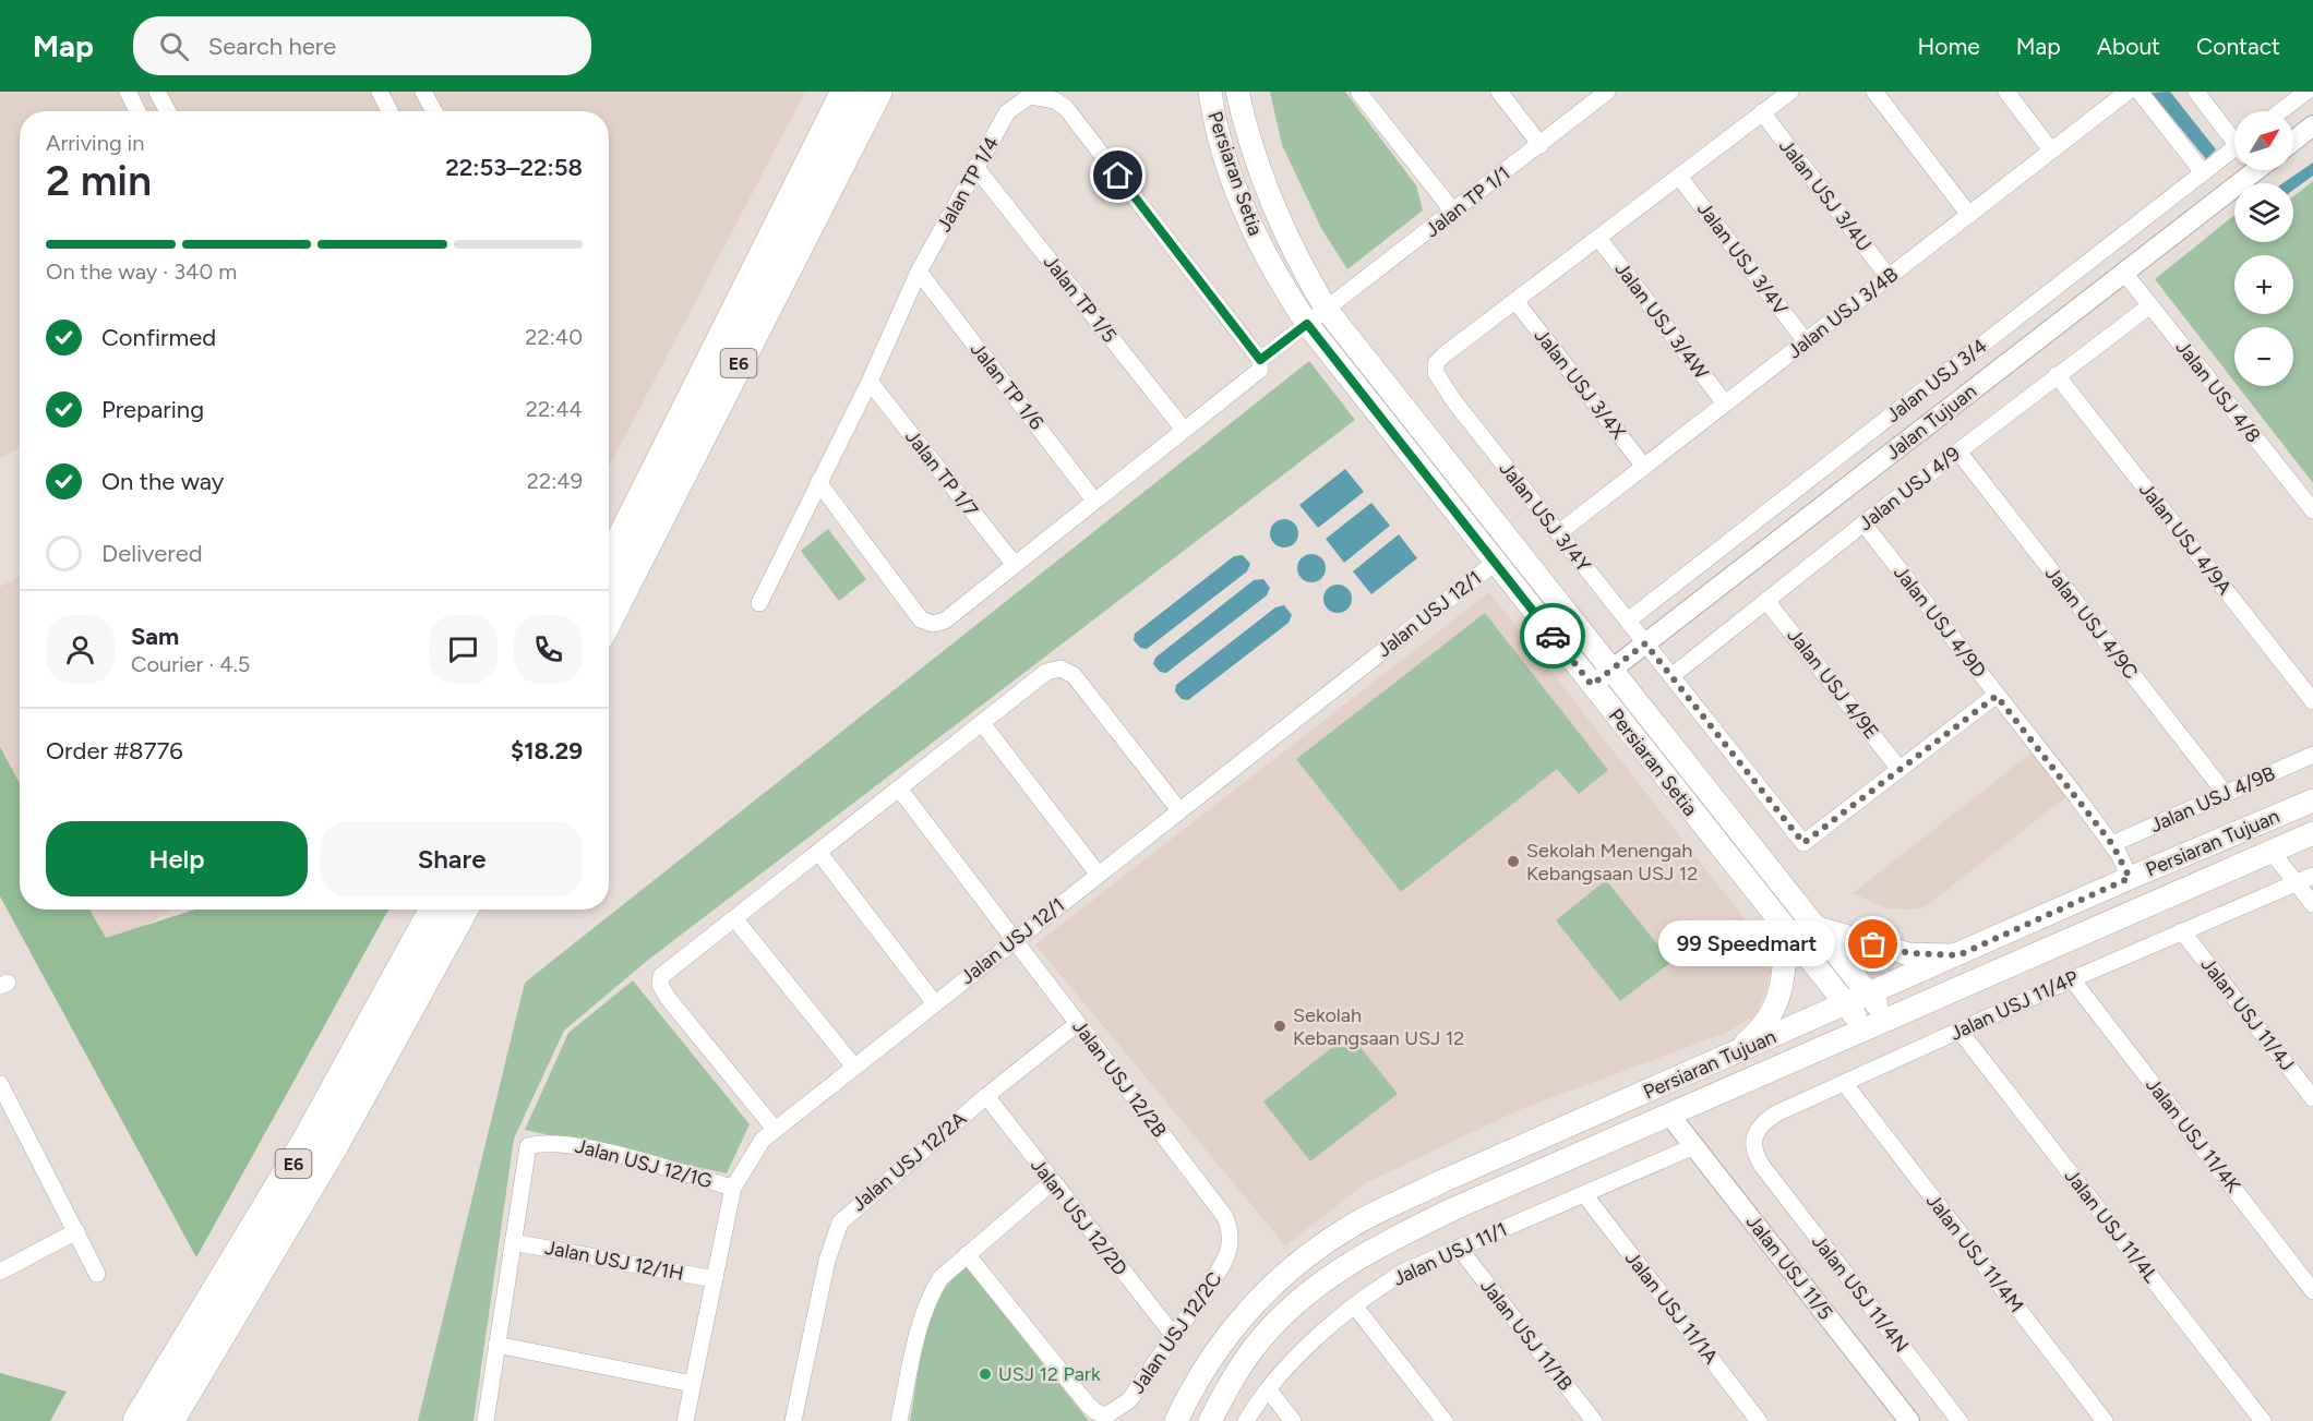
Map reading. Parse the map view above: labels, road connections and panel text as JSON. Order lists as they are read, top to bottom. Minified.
{"streets":{"highway":["E6"],"main road":["Persiaran Setia","Persiaran Tujuan"],"street":["Jalan TP 1/4","Jalan USJ 3/4U","Jalan TP 1/1","Jalan USJ 3/4V","Jalan TP 1/5","Jalan USJ 3/4B","Jalan USJ 3/4W","Jalan USJ 3/4","Jalan USJ 3/4X","Jalan TP 1/6","Jalan USJ 4/8","Jalan Tujuan","Jalan TP 1/7","Jalan USJ 4/9","Jalan USJ 3/4Y","Jalan USJ 4/9A","Jalan USJ 12/1","Jalan USJ 4/9D","Jalan USJ 4/9C","Jalan USJ 4/9E","Jalan USJ 4/9B","Jalan USJ 11/4P","Jalan USJ 11/4J","Jalan USJ 12/2B","Jalan USJ 11/4K","Jalan USJ 12/2A","Jalan USJ 12/1G","Jalan USJ 12/2D","Jalan USJ 11/4L","Jalan USJ 11/4M","Jalan USJ 11/1","Jalan USJ 12/1H","Jalan USJ 11/5","Jalan USJ 11/4N","Jalan USJ 11/1A","Jalan USJ 12/2C","Jalan USJ 11/1B"]},"crossings":[["Persiaran Setia","Jalan TP 1/1"],["Persiaran Setia","Jalan Tujuan"],["Persiaran Setia","Jalan USJ 12/1"],["Persiaran Setia","Persiaran Tujuan"],["Jalan TP 1/4","Jalan TP 1/5"],["Jalan TP 1/4","Jalan TP 1/6"],["Jalan TP 1/4","Jalan TP 1/7"],["Jalan USJ 3/4U","Jalan USJ 3/4B"],["Jalan USJ 3/4V","Jalan USJ 3/4B"],["Jalan USJ 3/4B","Jalan USJ 3/4W"],["Jalan USJ 3/4B","Jalan USJ 3/4X"],["Jalan USJ 3/4B","Jalan USJ 3/4Y"],["Jalan USJ 3/4","Jalan USJ 3/4Y"],["Jalan USJ 3/4X","Jalan USJ 3/4Y"],["Jalan USJ 4/8","Jalan Tujuan"],["Jalan USJ 4/8","Jalan USJ 4/9"],["Jalan Tujuan","Jalan USJ 3/4Y"],["Jalan USJ 4/9","Jalan USJ 3/4Y"],["Jalan USJ 4/9","Jalan USJ 4/9A"],["Jalan USJ 4/9","Jalan USJ 4/9D"],["Jalan USJ 4/9","Jalan USJ 4/9C"],["Jalan USJ 4/9","Jalan USJ 4/9E"],["Jalan USJ 3/4Y","Jalan USJ 4/9E"],["Jalan USJ 12/1","Jalan USJ 12/2B"],["Jalan USJ 12/1","Jalan USJ 12/1G"],["Jalan USJ 12/1","Jalan USJ 12/1H"],["Jalan USJ 4/9D","Jalan USJ 4/9B"],["Jalan USJ 4/9D","Persiaran Tujuan"],["Jalan USJ 4/9C","Jalan USJ 4/9B"],["Persiaran Tujuan","Jalan USJ 11/5"],["Jalan USJ 11/4P","Jalan USJ 11/4J"],["Jalan USJ 11/4P","Jalan USJ 11/4K"],["Jalan USJ 11/4P","Jalan USJ 11/4L"],["Jalan USJ 11/4P","Jalan USJ 11/4M"],["Jalan USJ 11/4P","Jalan USJ 11/4N"],["Jalan USJ 12/2B","Jalan USJ 12/2A"],["Jalan USJ 12/2B","Jalan USJ 12/2C"],["Jalan USJ 12/2A","Jalan USJ 12/2D"],["Jalan USJ 12/1G","Jalan USJ 12/1H"],["Jalan USJ 12/2D","Jalan USJ 12/2C"],["Jalan USJ 11/1","Jalan USJ 11/5"],["Jalan USJ 11/1","Jalan USJ 11/1A"],["Jalan USJ 11/1","Jalan USJ 11/1B"]],"places":["Sekolah Menengah Kebangsaan USJ 12","99 Speedmart","Sekolah Kebangsaan USJ 12","USJ 12 Park"],"north":"top right","page":{"header":"Map","search":"Search here","nav":["Home","Map","About","Contact"],"map_buttons":["+","−"],"heading":["2 min","Arriving in","22:53–22:58"],"panel":["Sam","Courier · 4.5","Order #8776","$18.29"],"bar":"On the way · 340 m","list":[["Confirmed","22:40"],["Preparing","22:44"],["On the way","22:49"],"Delivered"],"buttons":["Help","Share"],"bubble":"99 Speedmart"}}
